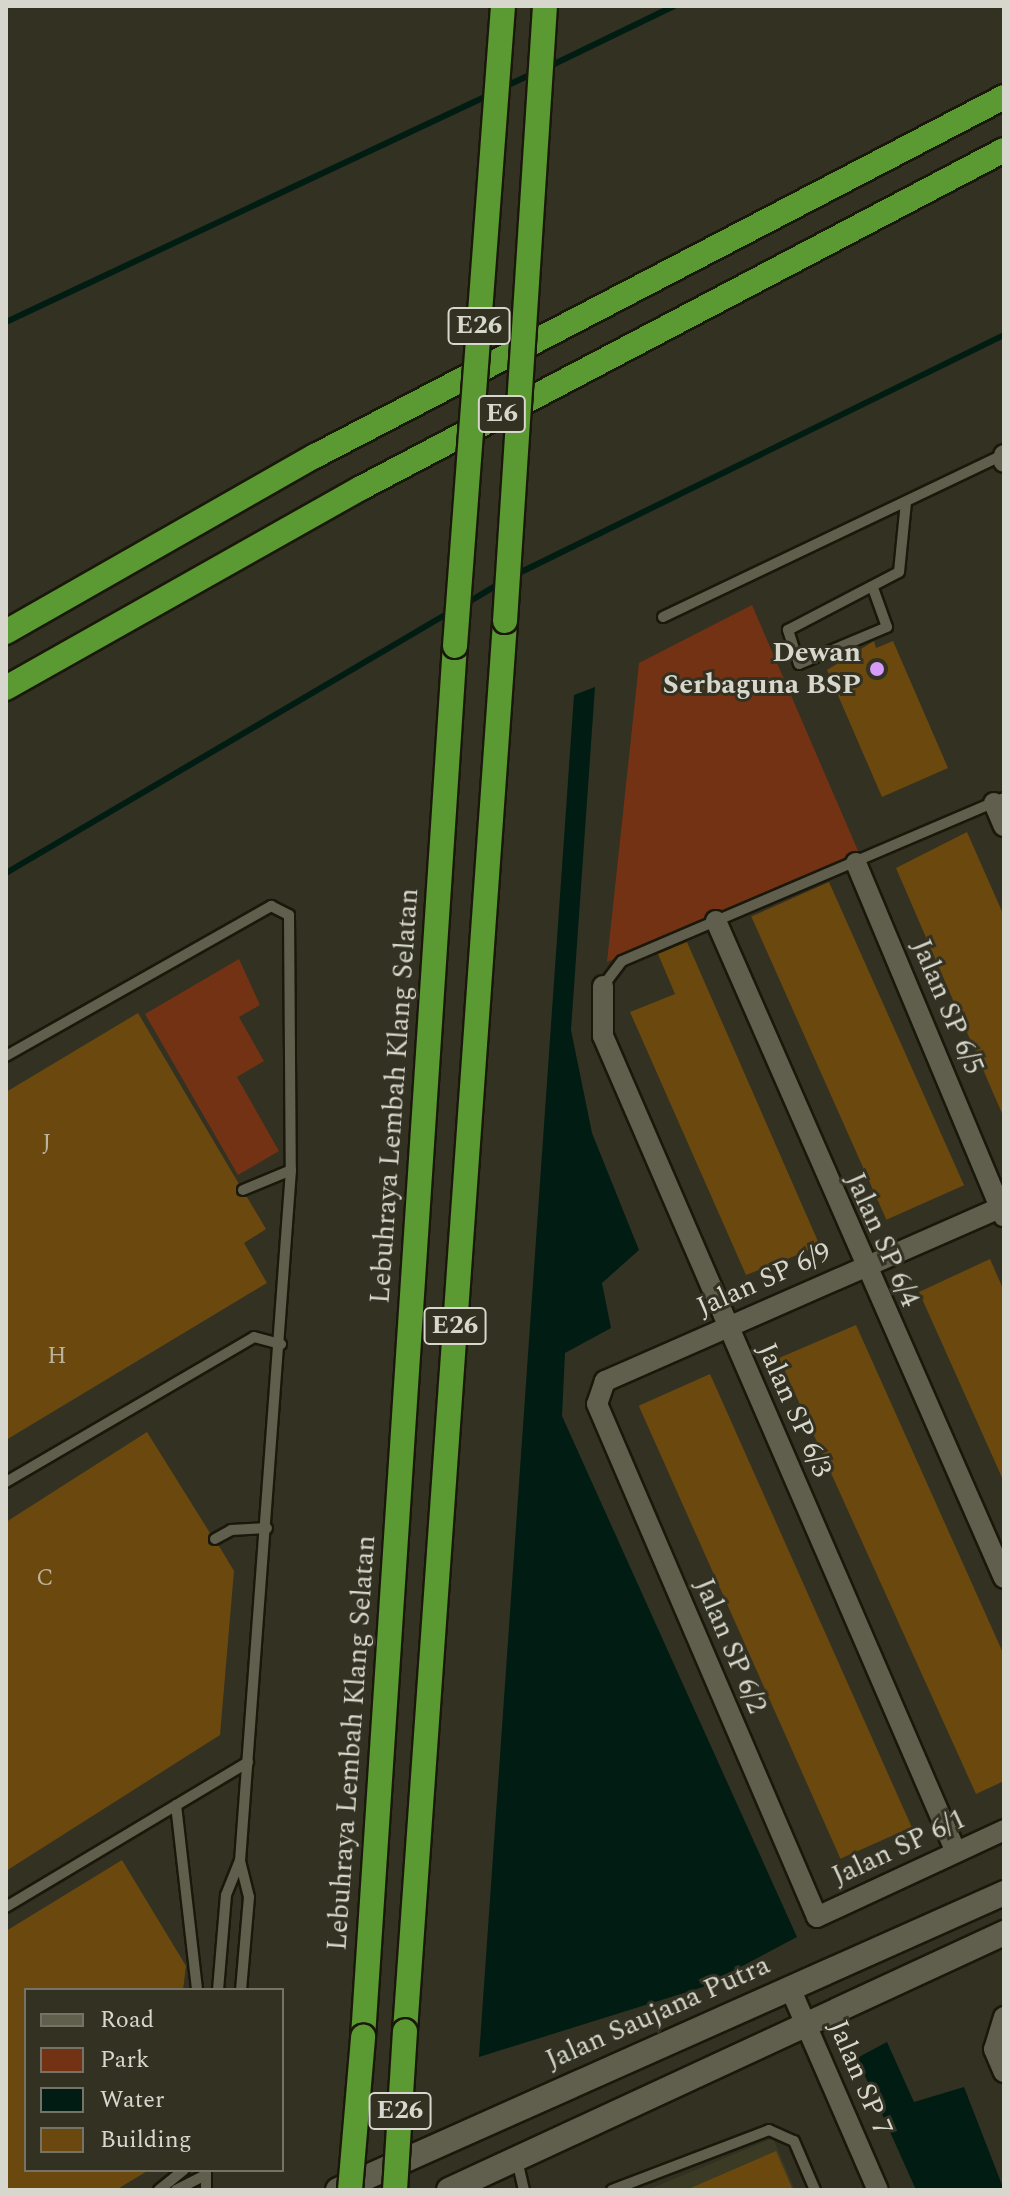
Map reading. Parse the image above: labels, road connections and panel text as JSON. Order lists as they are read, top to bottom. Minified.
{"streets":{"highway":["E26","E6","Lebuhraya Lembah Klang Selatan"],"main road":["Jalan Saujana Putra"],"street":["Jalan SP 6/5","Jalan SP 6/4","Jalan SP 6/9","Jalan SP 6/3","Jalan SP 6/2","Jalan SP 6/1","Jalan SP 7"]},"crossings":[["Jalan SP 6/5","Jalan SP 6/9"],["Jalan SP 6/4","Jalan SP 6/9"],["Jalan SP 6/9","Jalan SP 6/3"],["Jalan SP 6/9","Jalan SP 6/2"],["Jalan SP 6/3","Jalan SP 6/1"],["Jalan SP 6/2","Jalan SP 6/1"],["Jalan Saujana Putra","Jalan SP 7"]],"places":["Dewan Serbaguna BSP"],"house_numbers":["J","H","C"],"legend":["Road","Park","Water","Building"]}
